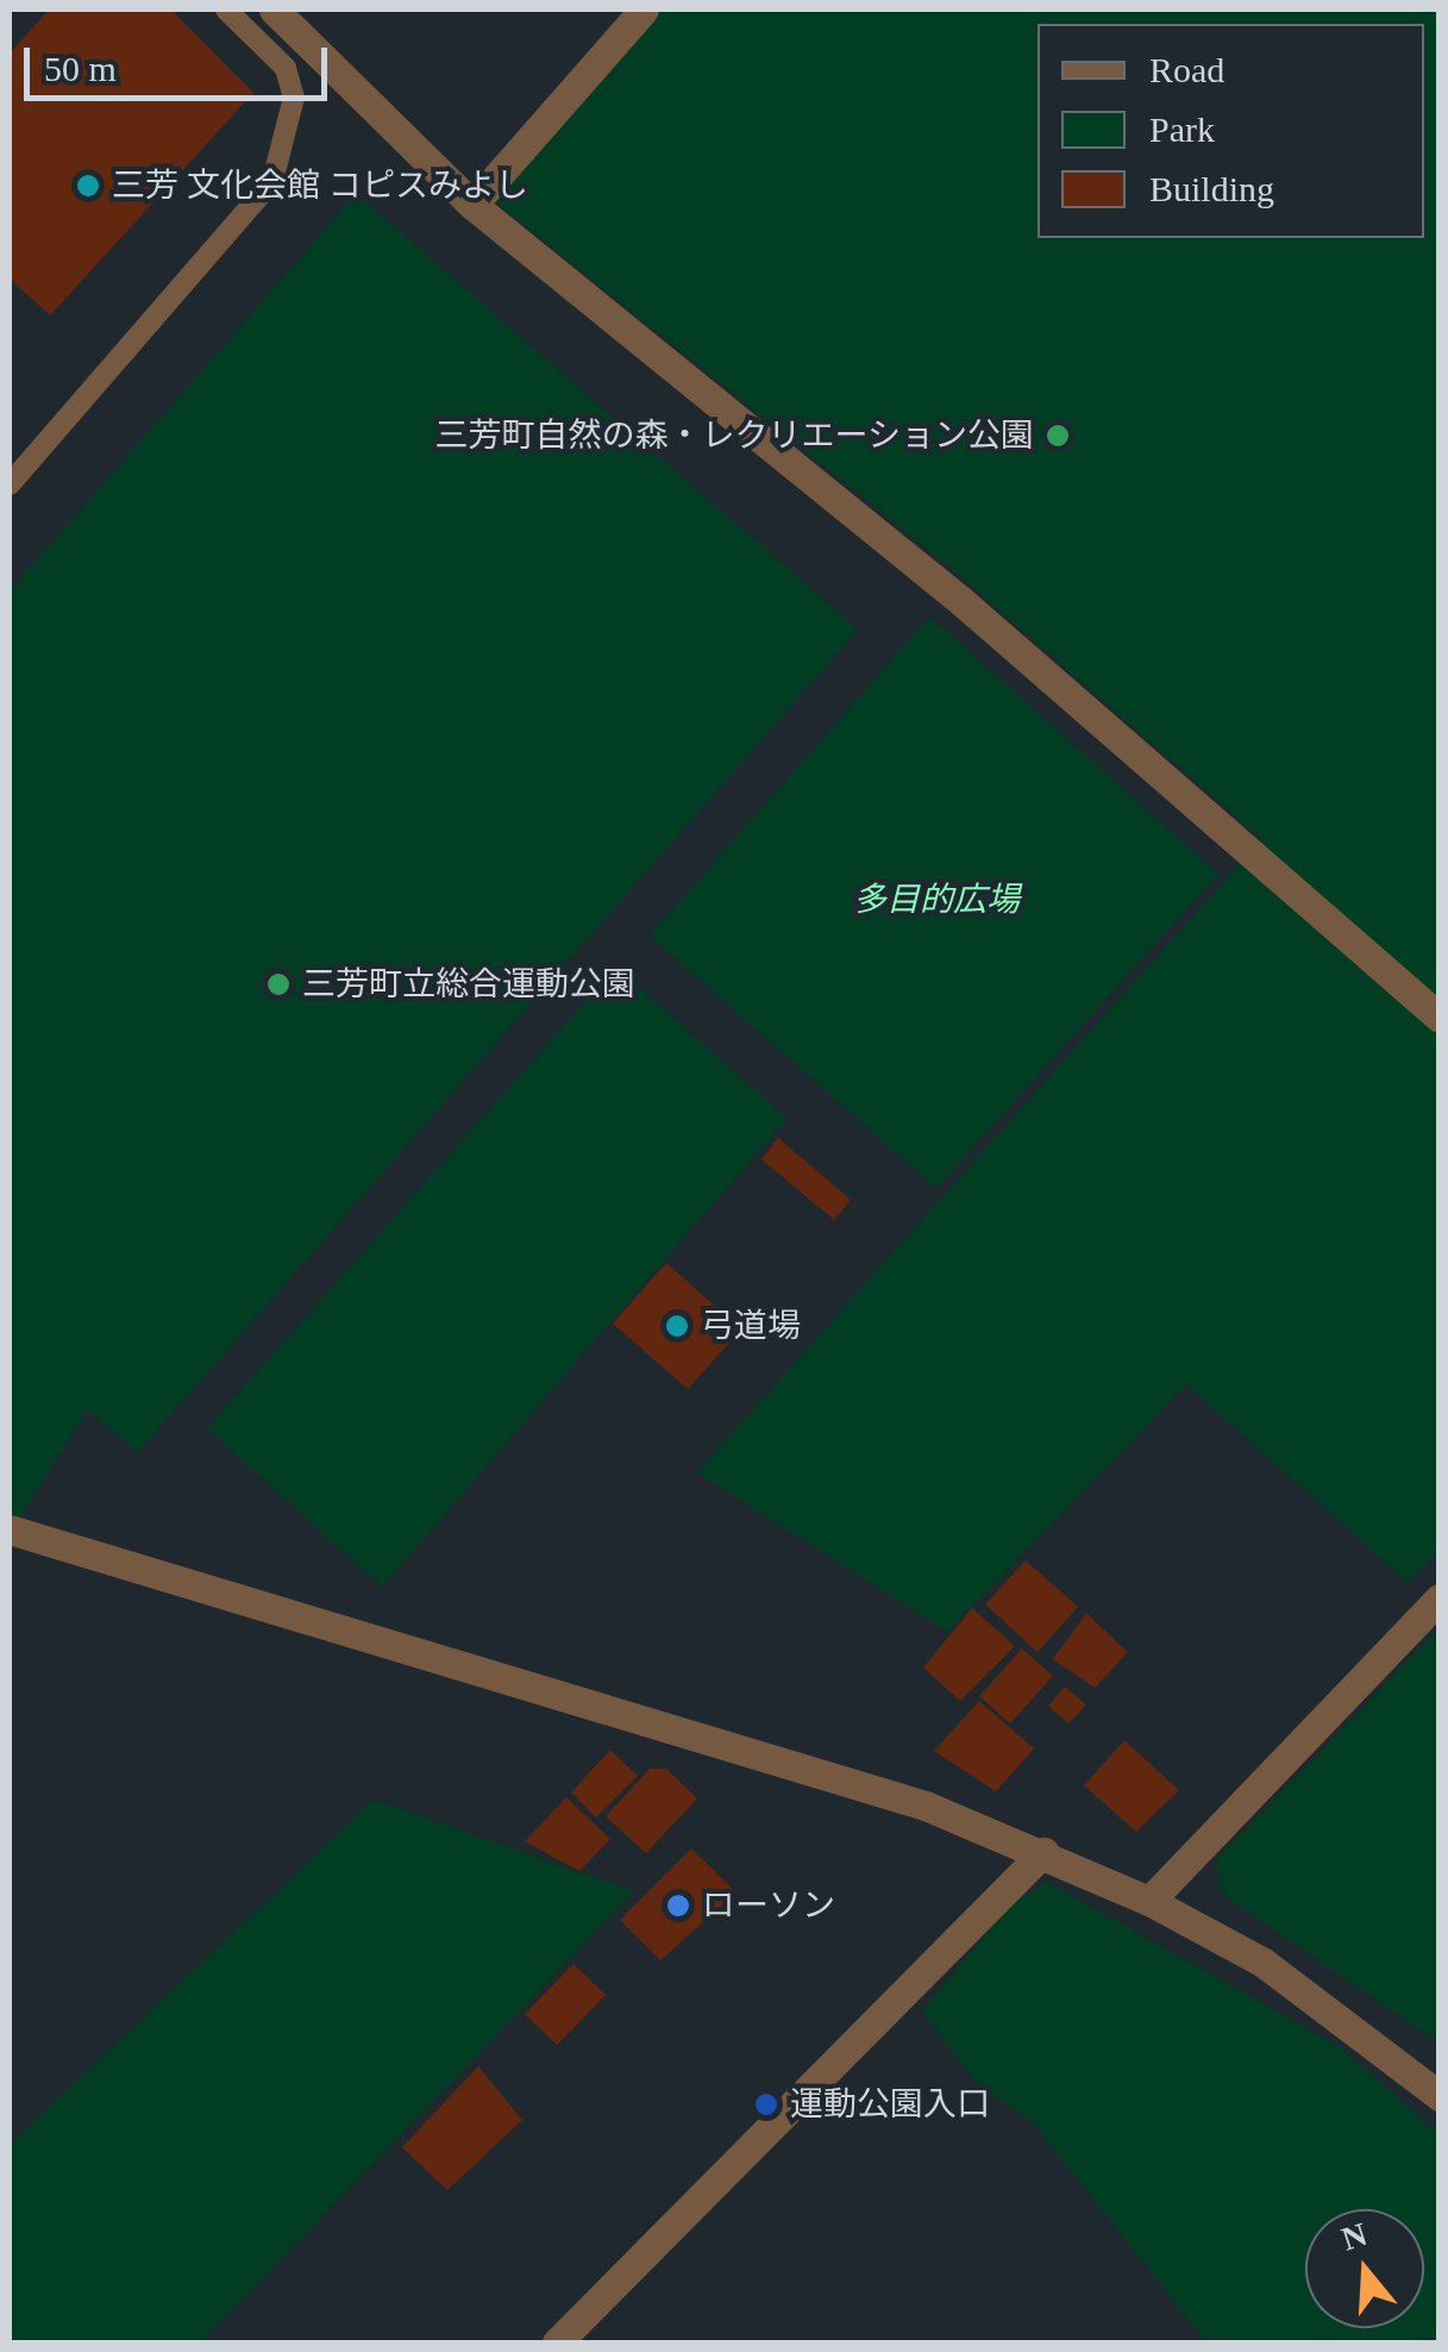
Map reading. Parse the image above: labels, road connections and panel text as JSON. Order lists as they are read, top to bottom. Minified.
{"parks":["多目的広場"],"places":["三芳 文化会館 コピスみよし","三芳町自然の森・レクリエーション公園","三芳町立総合運動公園","弓道場","ローソン","運動公園入口"],"legend":["Road","Park","Building"],"scale_bar":"50 m","north":"top"}
